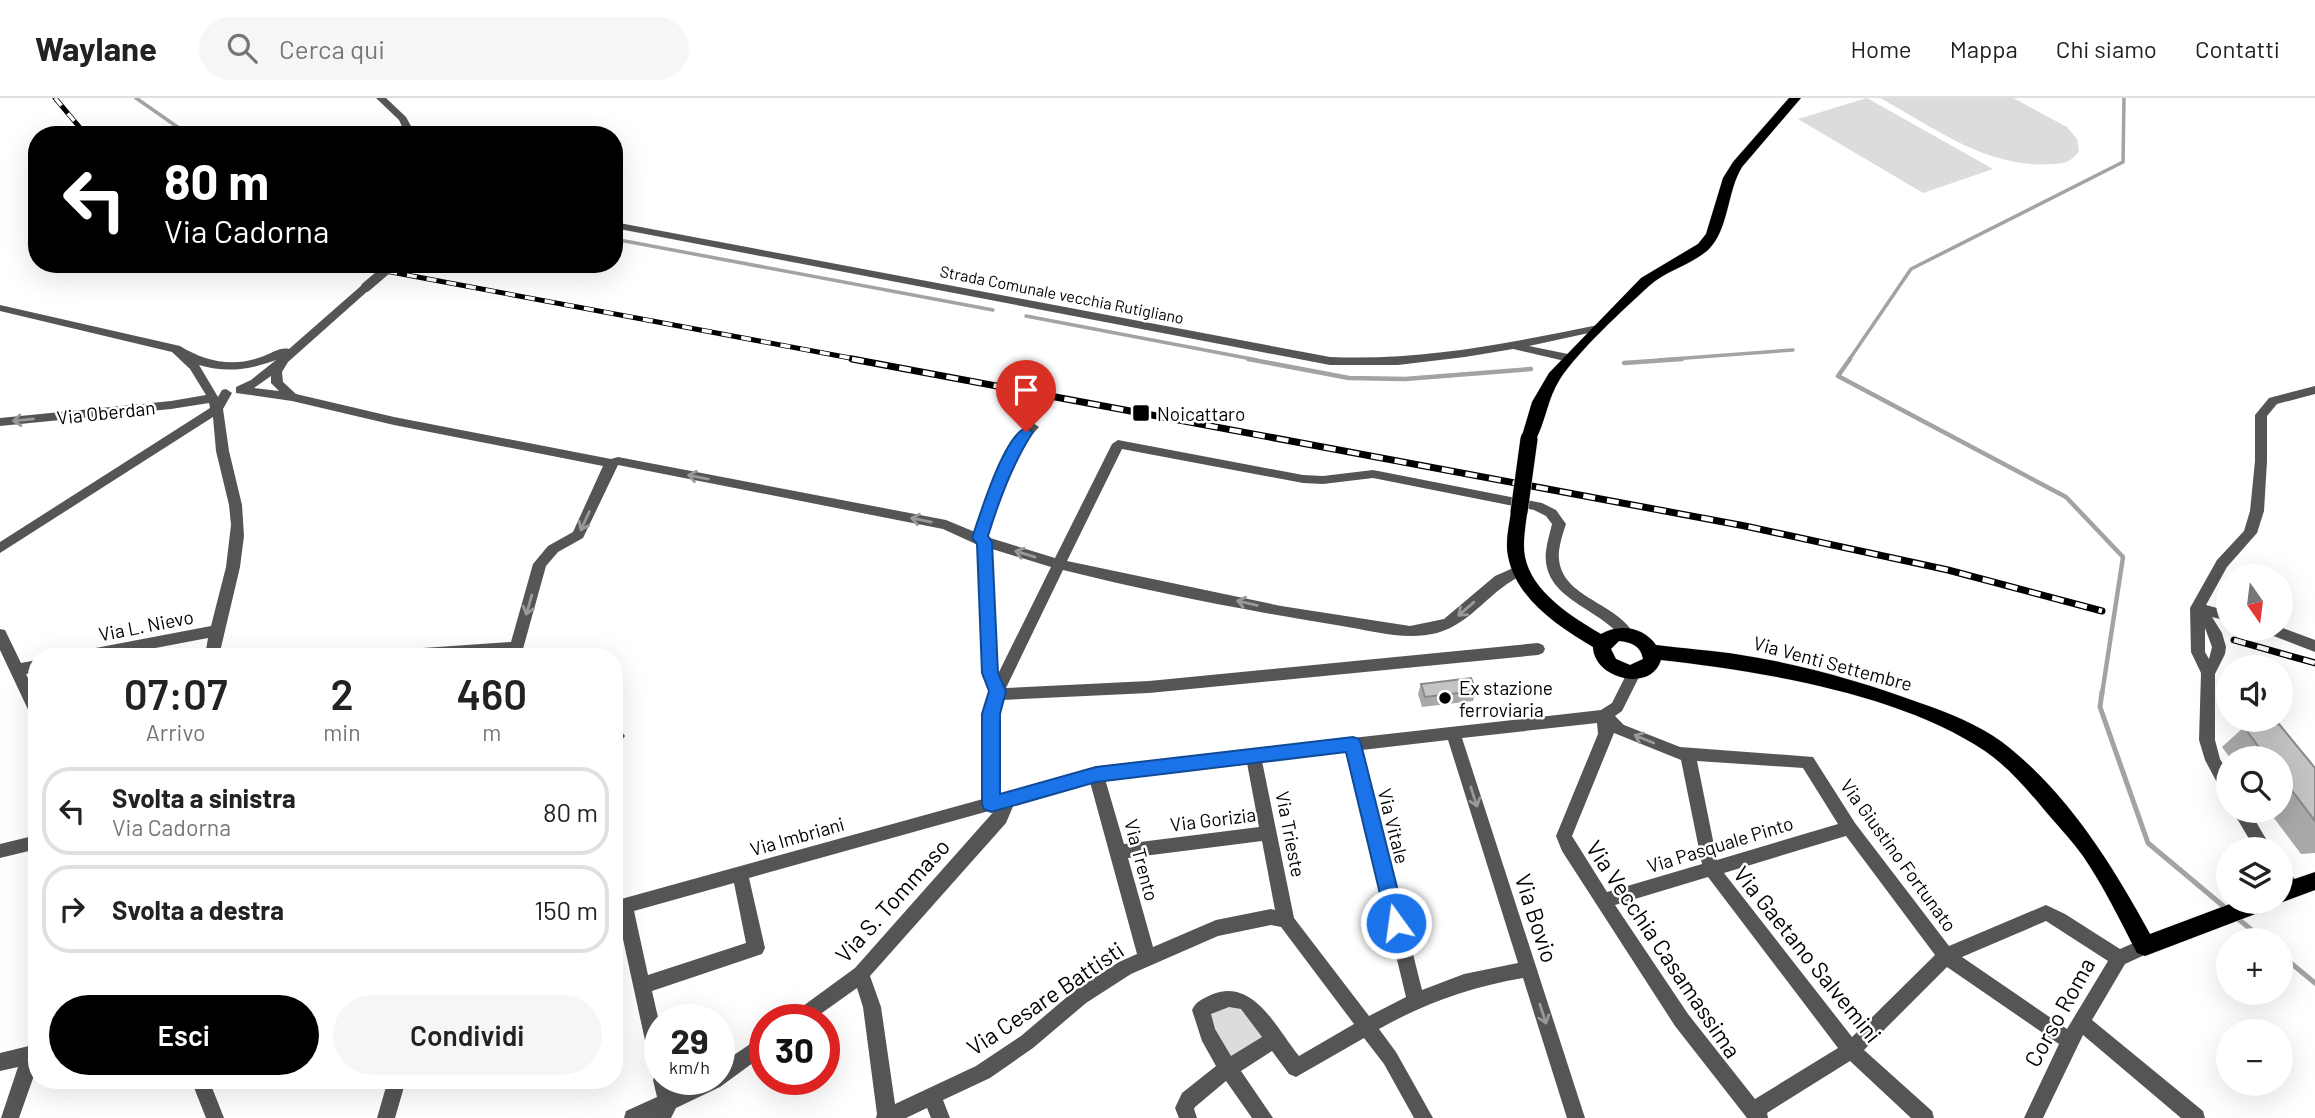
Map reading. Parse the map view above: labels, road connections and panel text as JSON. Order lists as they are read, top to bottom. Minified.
{"streets":{"main road":["Via Venti Settembre","Corso Roma"],"street":["Strada Comunale vecchia Rutigliano","Via Oberdan","Via L. Nievo","Via Gorizia","Via Vitale","Via Trieste","Via Imbriani","Via Pasquale Pinto","Via Giustino Fortunato","Via Trento","Via S. Tommaso","Via Bovio","Via Vecchia Casamassima","Via Gaetano Salvemini","Via Cesare Battisti"]},"crossings":[["Via Venti Settembre","Corso Roma"],["Via Gorizia","Via Trieste"],["Via Gorizia","Via Trento"],["Via Vitale","Via Imbriani"],["Via Trieste","Via Imbriani"],["Via Trieste","Via Cesare Battisti"],["Via Imbriani","Via Giustino Fortunato"],["Via Imbriani","Via Trento"],["Via Imbriani","Via S. Tommaso"],["Via Imbriani","Via Bovio"],["Via Imbriani","Via Vecchia Casamassima"],["Via Pasquale Pinto","Via Giustino Fortunato"],["Via Pasquale Pinto","Via Vecchia Casamassima"],["Via Pasquale Pinto","Via Gaetano Salvemini"],["Via Giustino Fortunato","Via Vecchia Casamassima"],["Via Giustino Fortunato","Via Gaetano Salvemini"],["Via Giustino Fortunato","Corso Roma"],["Via Trento","Via Cesare Battisti"]],"one_way":["Via Bovio"],"places":{"transit":["Noicattaro"],"other":["Ex stazione ferroviaria"]},"north":"bottom","page":{"header":"Waylane","search":"Cerca qui","nav":["Home","Mappa","Chi siamo","Contatti"],"turn":["80 m","Via Cadorna"],"map_buttons":["+","−"],"eta":["07:07","Arrivo","2","min","460","m"],"list":[{"name":"Svolta a sinistra","note":"Via Cadorna","value":"80 m"},{"name":"Svolta a destra","value":"150 m"}],"buttons":["Esci","Condividi"],"speed":"29 km/h","limit":"30"}}
